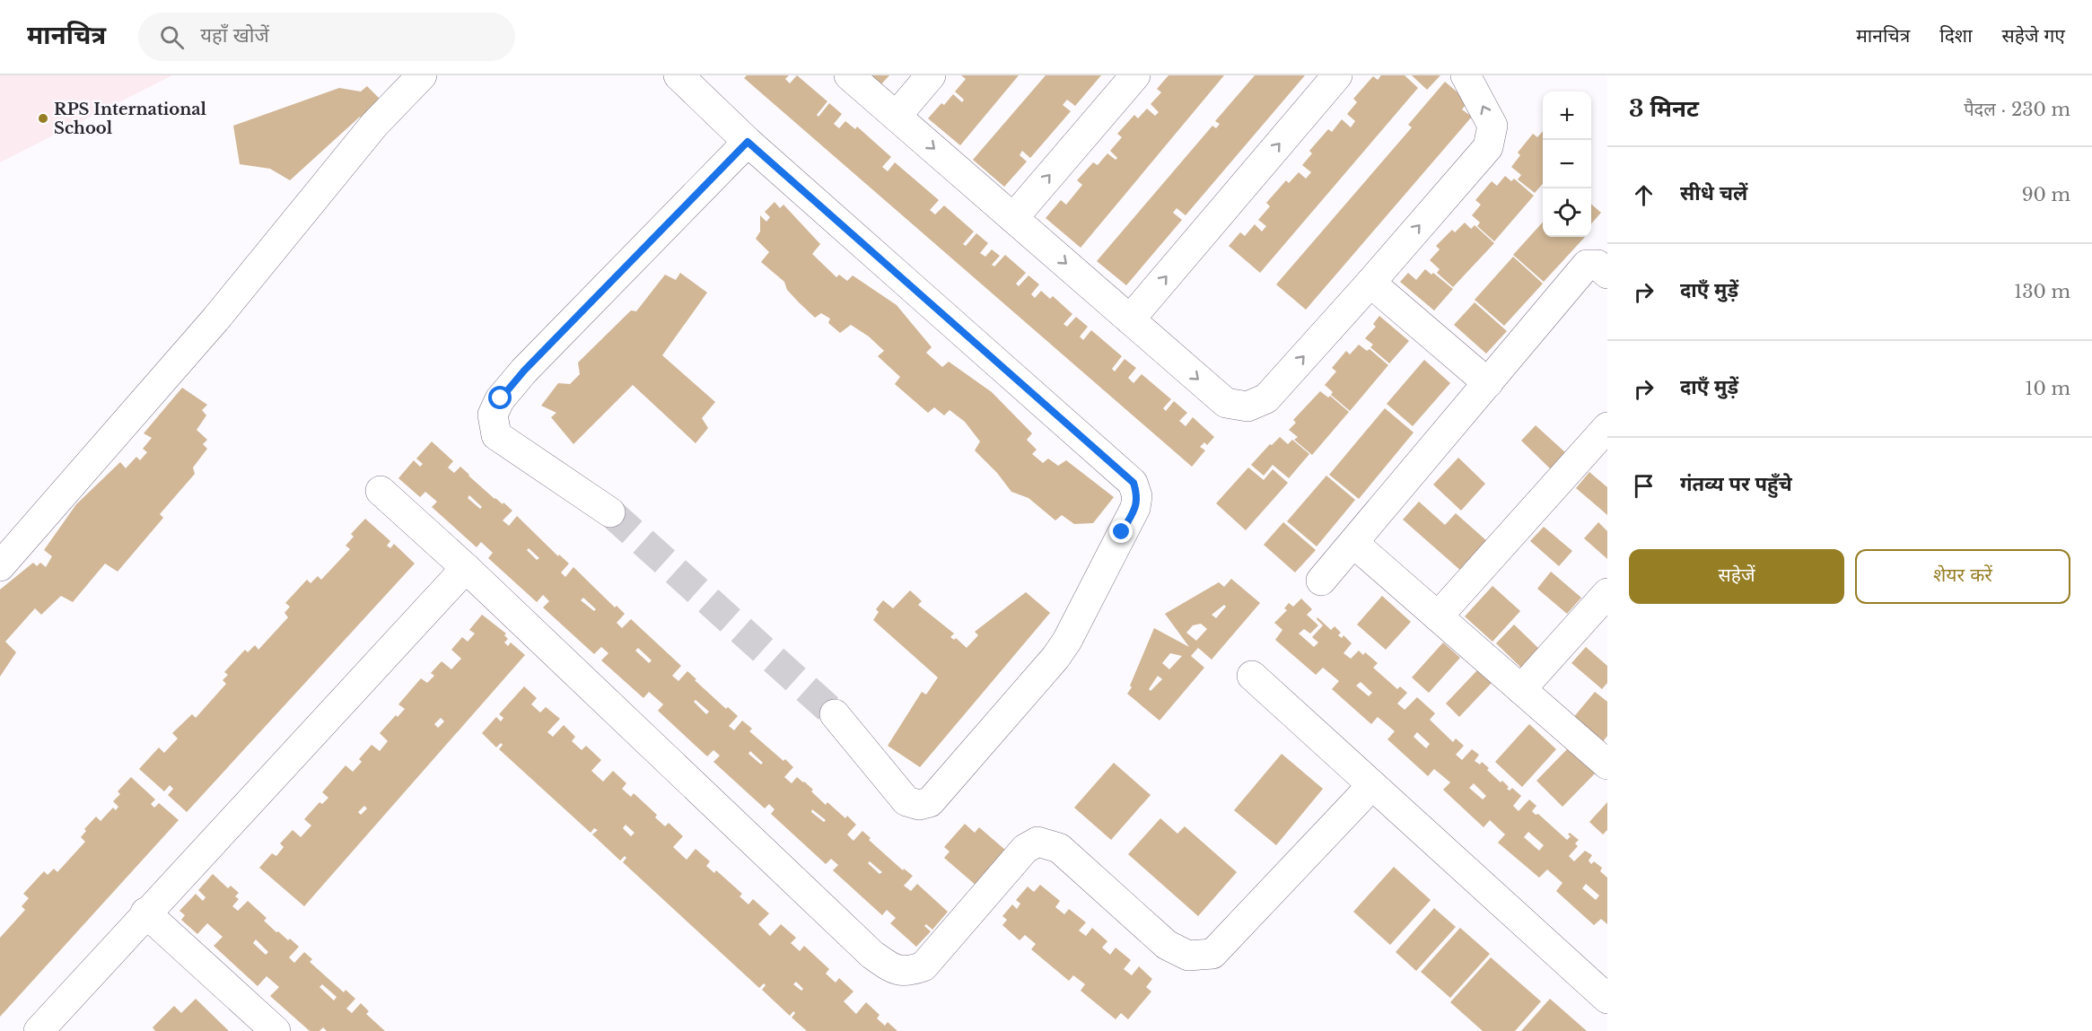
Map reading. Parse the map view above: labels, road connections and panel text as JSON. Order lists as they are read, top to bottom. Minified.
{"places":["RPS International School"],"page":{"header":"मानचित्र","search":"यहाँ खोजें","nav":["मानचित्र","दिशा","सहेजे गए"],"heading":["3 मिनट","पैदल · 230 m"],"map_buttons":["+","−"],"list":[["सीधे चलें","90 m"],["दाएँ मुड़ें","130 m"],["दाएँ मुड़ें","10 m"],"गंतव्य पर पहुँचे"],"buttons":["सहेजें","शेयर करें"]}}
